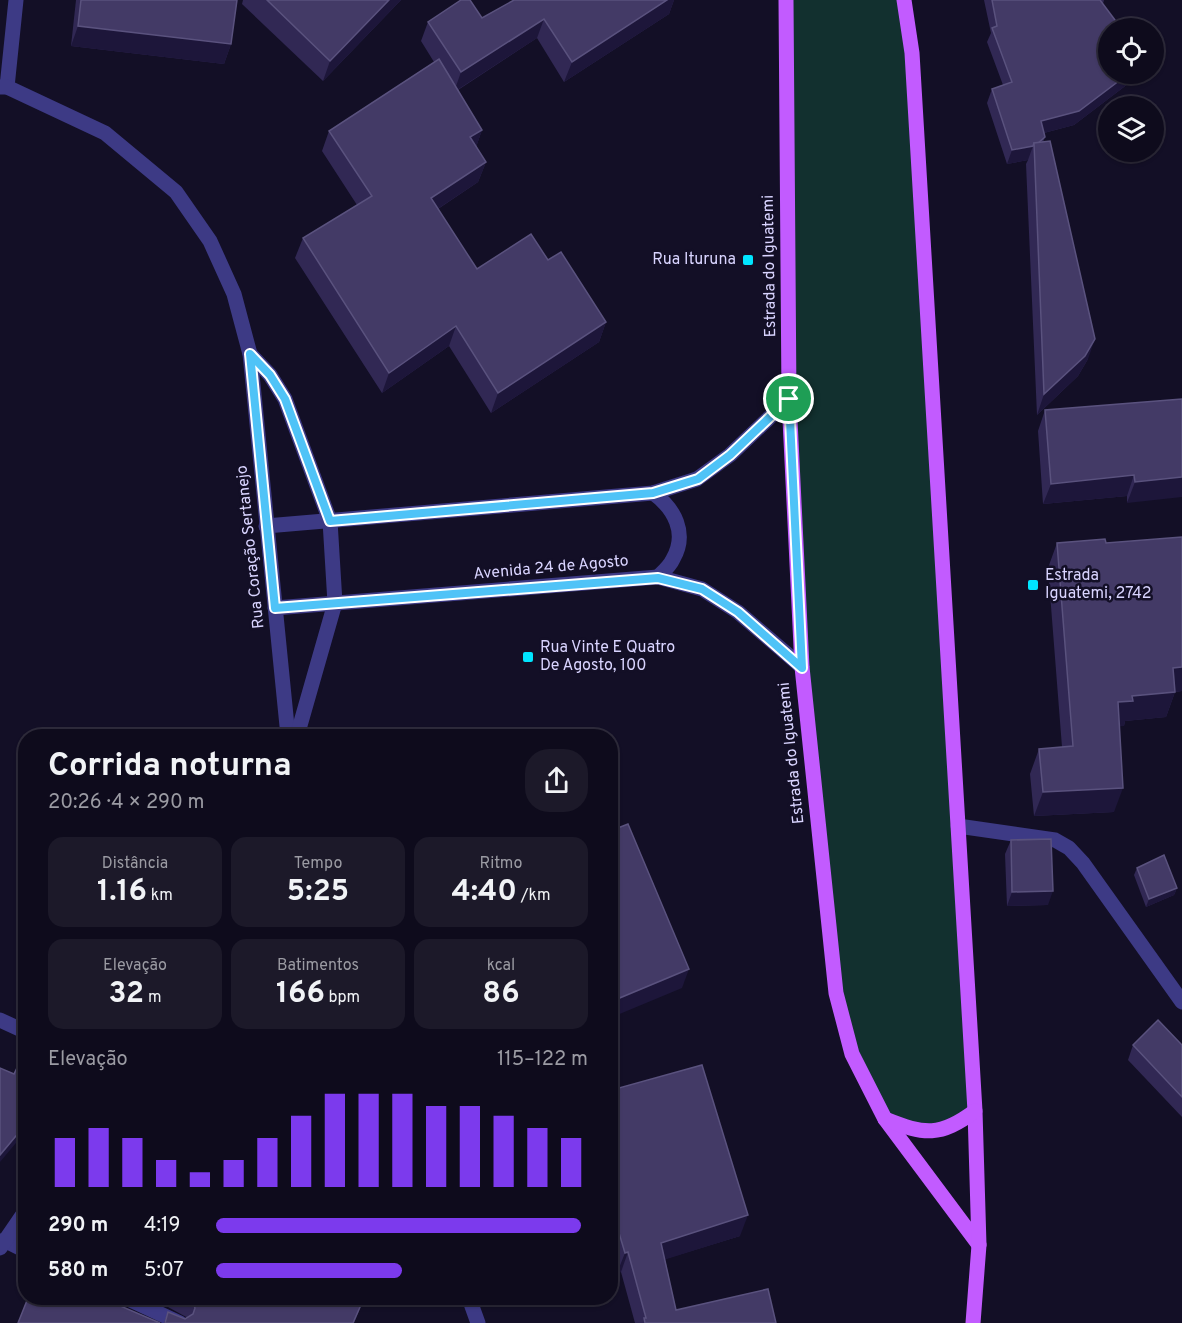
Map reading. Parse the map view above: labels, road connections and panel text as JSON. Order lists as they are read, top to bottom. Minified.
{"streets":{"main road":["Estrada do Iguatemi"],"street":["Rua Coração Sertanejo","Avenida 24 de Agosto"]},"crossings":[["Estrada do Iguatemi","Avenida 24 de Agosto"],["Rua Coração Sertanejo","Avenida 24 de Agosto"]],"places":{"transit":["Rua Ituruna","Estrada Iguatemi, 2742","Rua Vinte E Quatro De Agosto, 100"]},"page":{"heading":["Corrida noturna","20:26 · 4 × 290 m"],"stats":[["Distância","1.16 km"],["Tempo","5:25"],["Ritmo","4:40 /km"],["Elevação","32 m"],["Batimentos","166 bpm"],["kcal","86"]],"chart":["Elevação","115–122 m"],"list":[{"name":"290 m","note":"4:19"},{"name":"580 m","note":"5:07"}]}}
